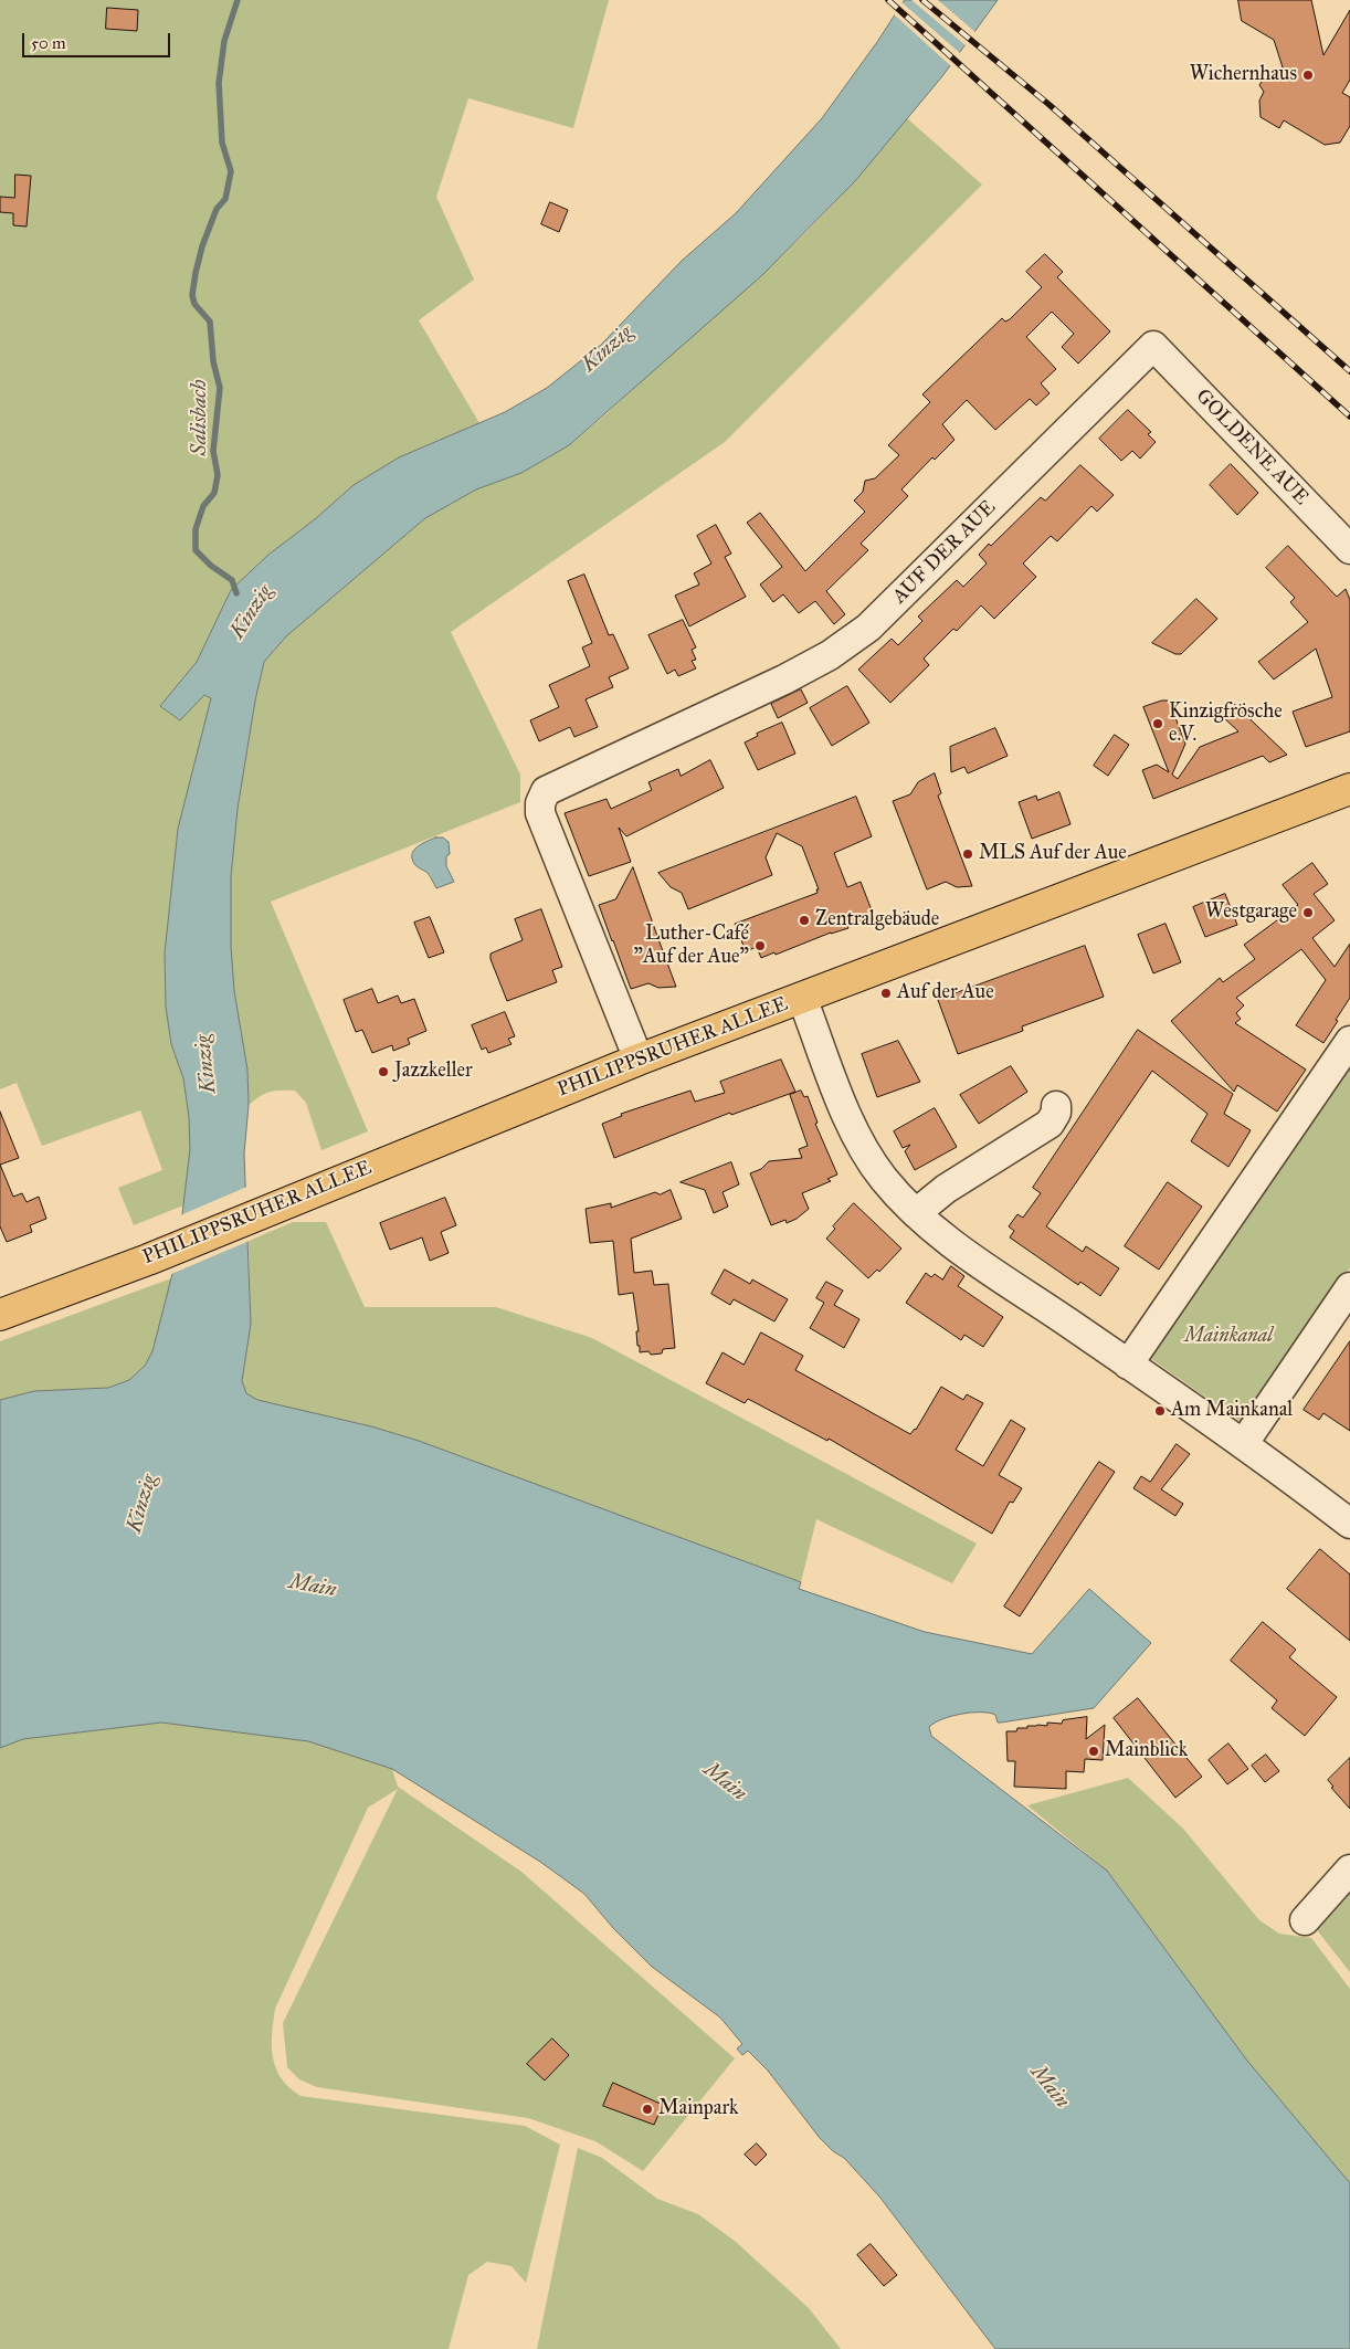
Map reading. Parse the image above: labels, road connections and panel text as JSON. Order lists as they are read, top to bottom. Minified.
{"streets":{"main road":["PHILIPPSRUHER ALLEE"],"street":["GOLDENE AUE","AUF DER AUE"]},"crossings":[["GOLDENE AUE","AUF DER AUE"],["AUF DER AUE","PHILIPPSRUHER ALLEE"]],"water":["Kinzig","Salisbach","Main"],"parks":["Mainkanal"],"places":["Wichernhaus","Kinzigfrösche e.V.","MLS Auf der Aue","Westgarage","Zentralgebäude","Luther-Café \"Auf der Aue\"","Auf der Aue","Jazzkeller","Am Mainkanal","Mainblick","Mainpark"],"scale_bar":"50 m"}
